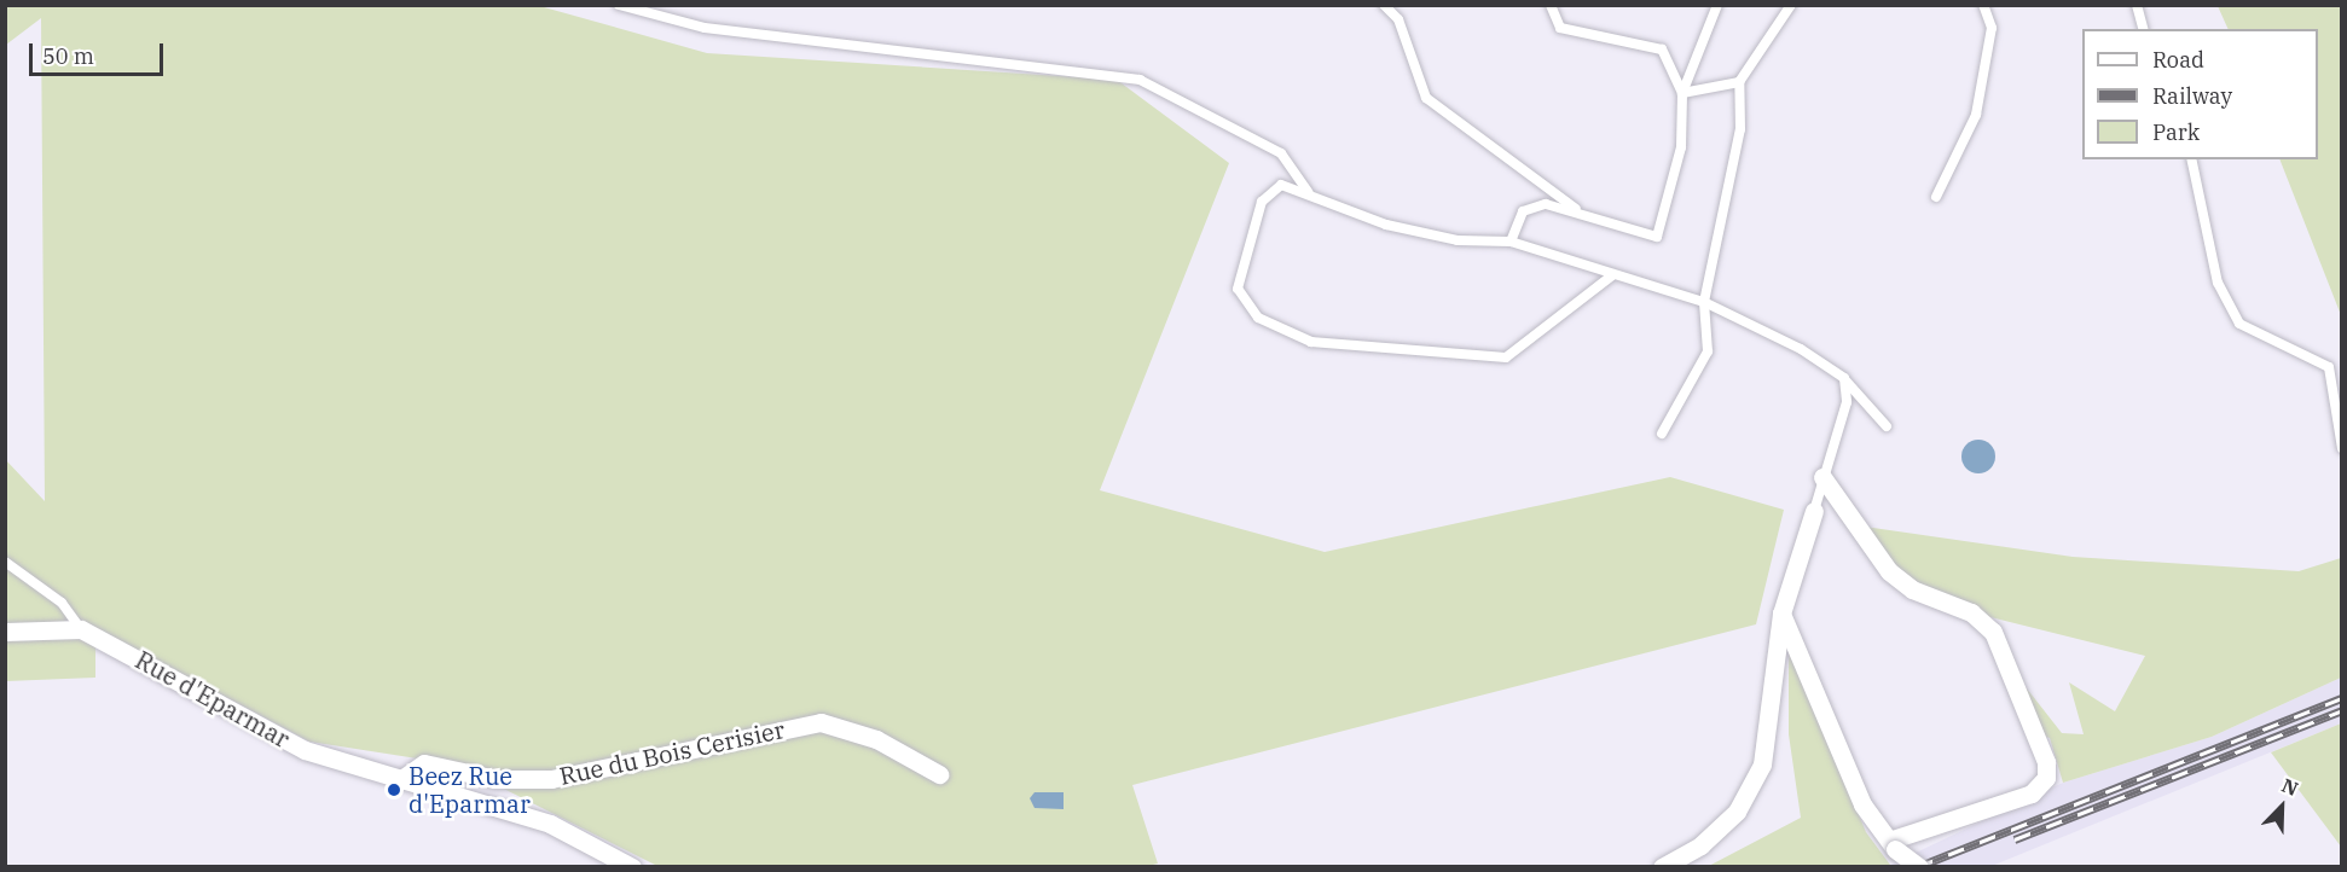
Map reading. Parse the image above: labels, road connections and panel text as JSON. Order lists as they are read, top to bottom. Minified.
{"streets":{"street":["Rue d'Eparmar","Rue du Bois Cerisier"]},"crossings":[["Rue d'Eparmar","Rue du Bois Cerisier"]],"places":["Beez Rue d'Eparmar"],"legend":["Road","Railway","Park"],"scale_bar":"50 m","north":"top right"}
